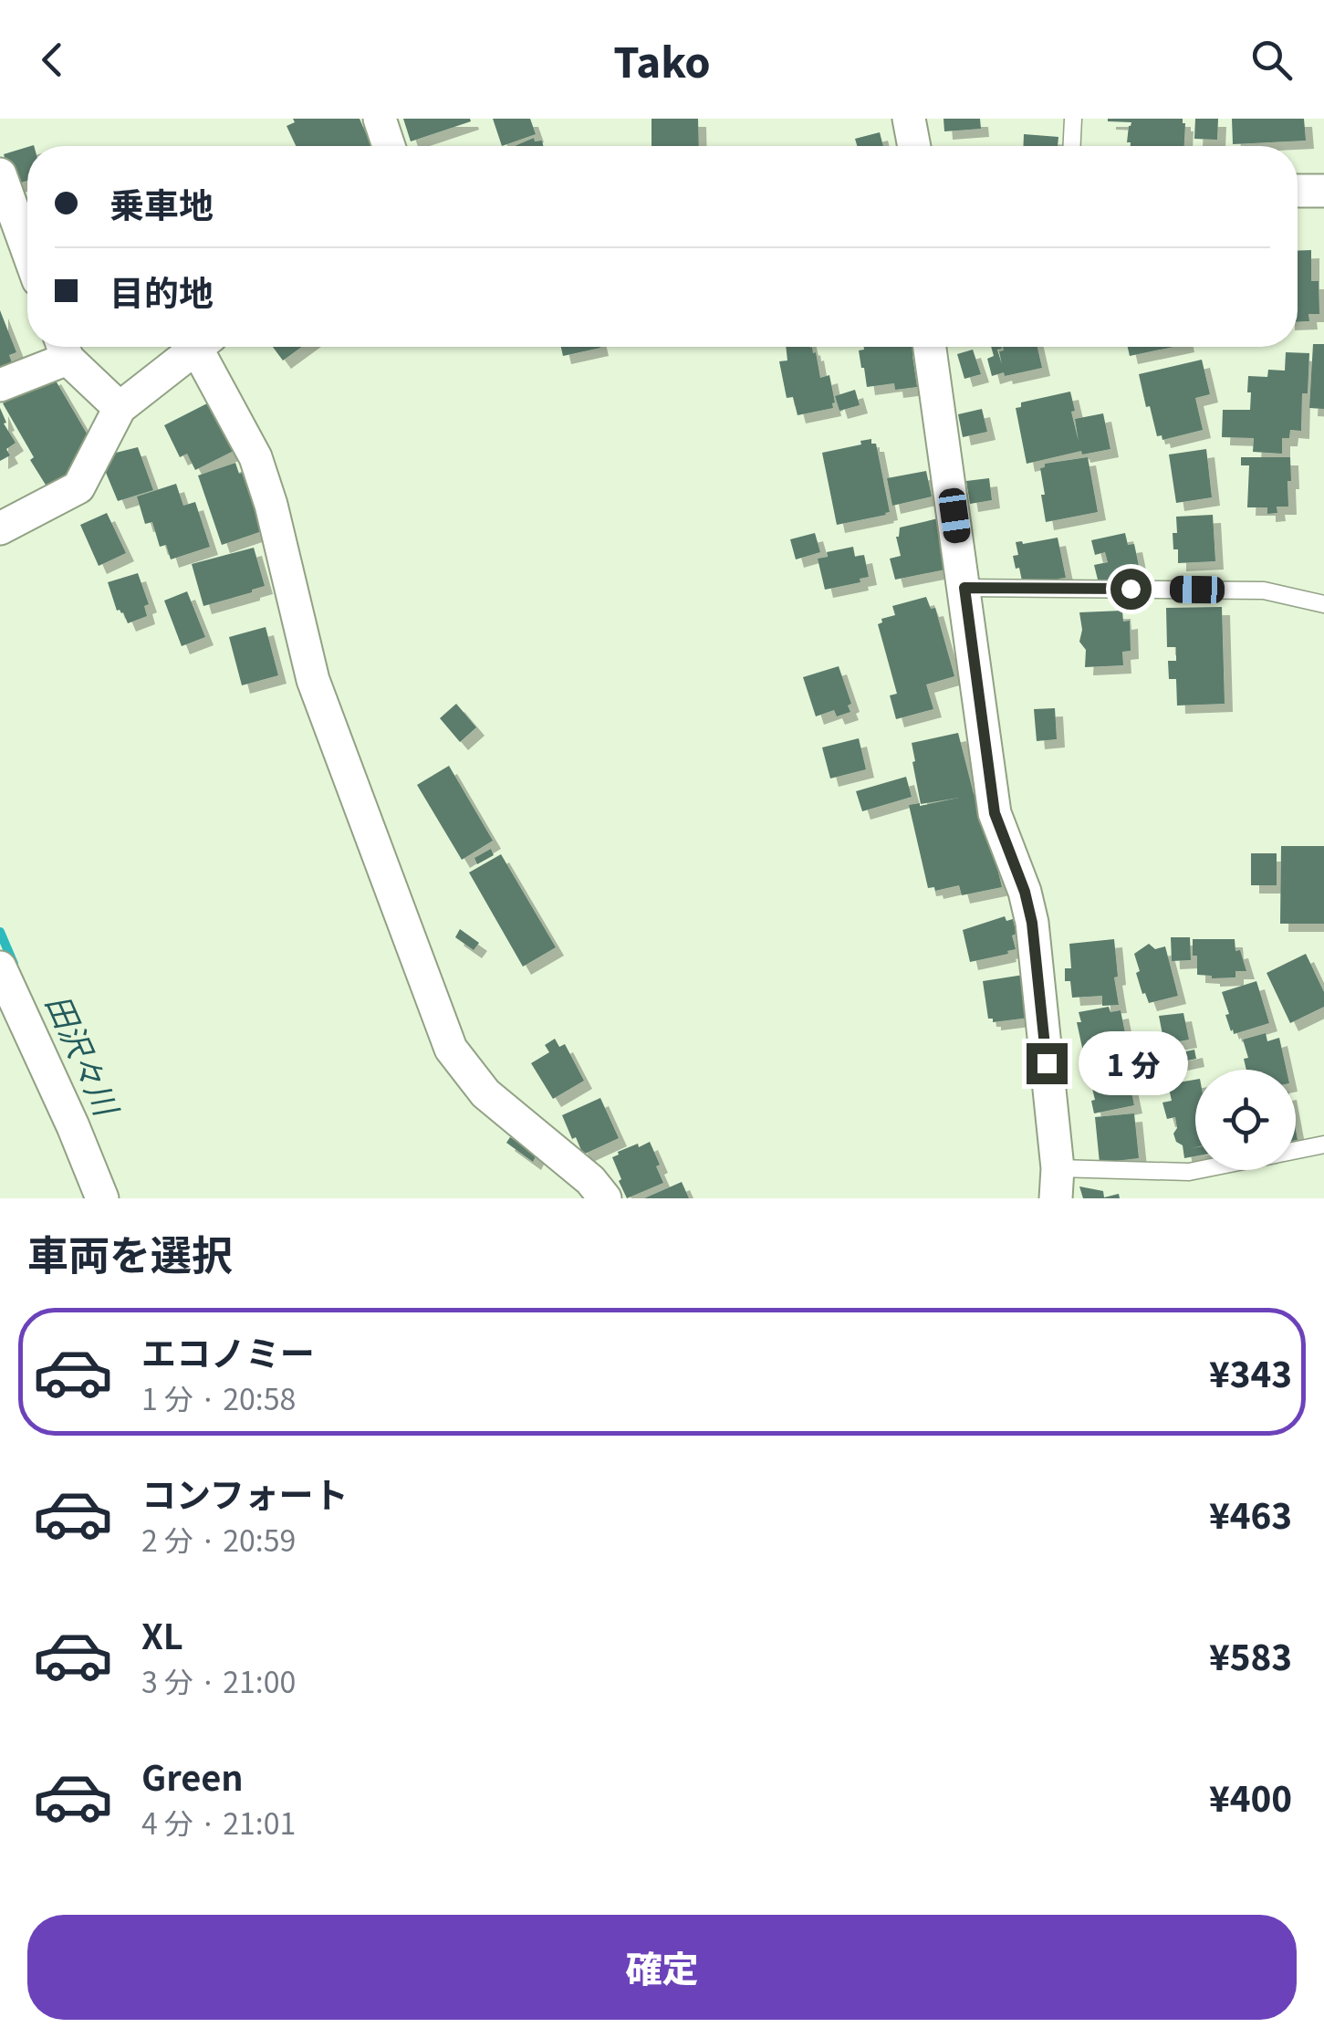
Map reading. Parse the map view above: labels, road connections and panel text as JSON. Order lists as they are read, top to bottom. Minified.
{"water":["田沢々川"],"page":{"header":"Tako","banner":["乗車地","目的地"],"bubble":"1 分","heading":"車両を選択","list":[{"name":"エコノミー","note":"1 分 · 20:58","value":"¥343"},{"name":"コンフォート","note":"2 分 · 20:59","value":"¥463"},{"name":"XL","note":"3 分 · 21:00","value":"¥583"},{"name":"Green","note":"4 分 · 21:01","value":"¥400"}],"buttons":"確定"}}
